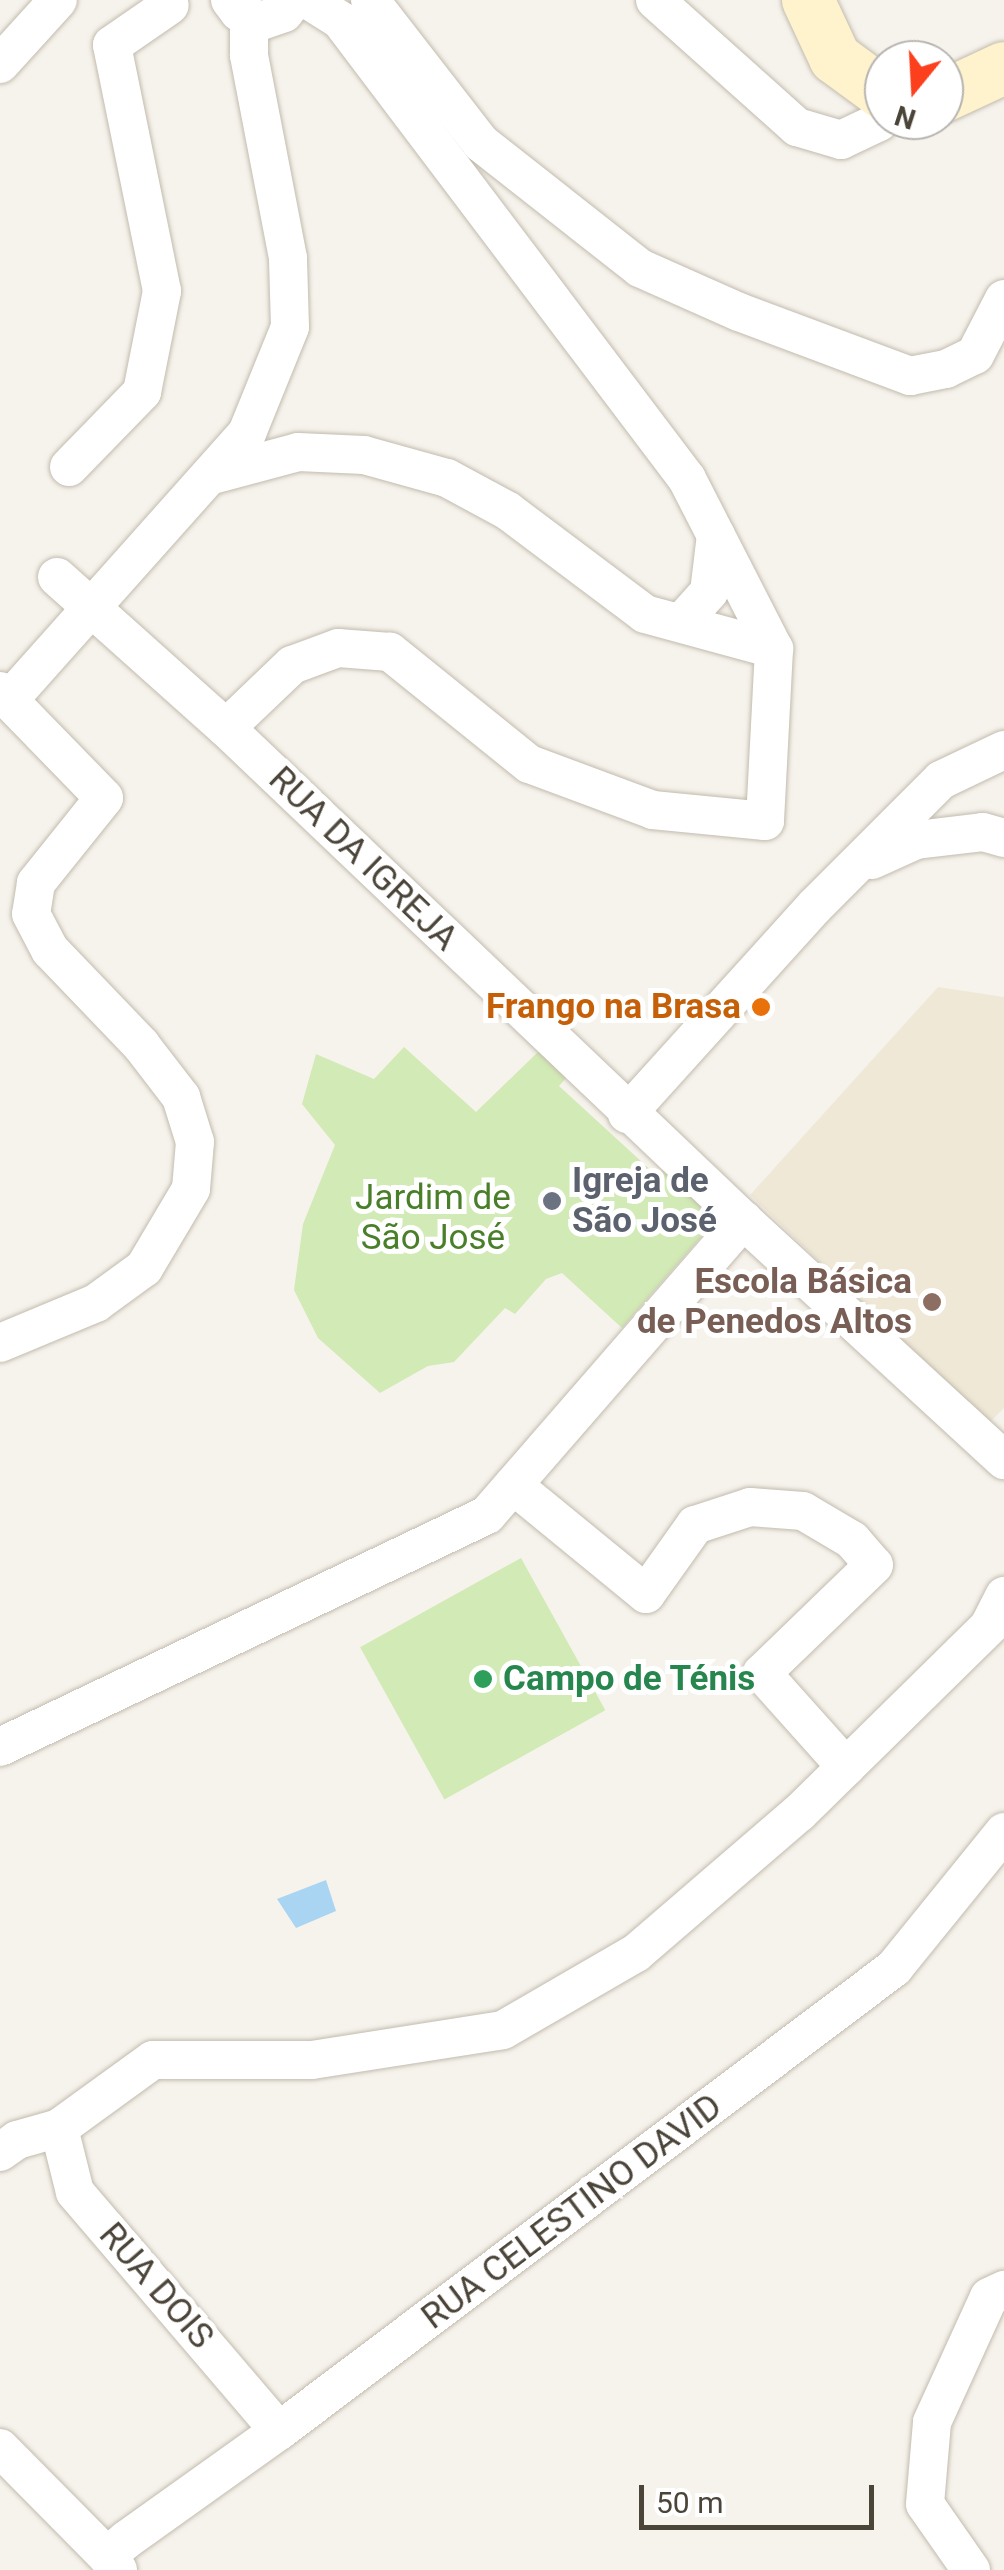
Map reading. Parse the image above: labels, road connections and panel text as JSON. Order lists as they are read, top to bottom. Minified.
{"streets":{"street":["RUA DA IGREJA","RUA CELESTINO DAVID","RUA DOIS"]},"crossings":[["RUA CELESTINO DAVID","RUA DOIS"]],"parks":["Jardim de São José"],"places":["Frango na Brasa","Igreja de São José","Escola Básica de Penedos Altos","Campo de Ténis"],"scale_bar":"50 m","north":"bottom"}
